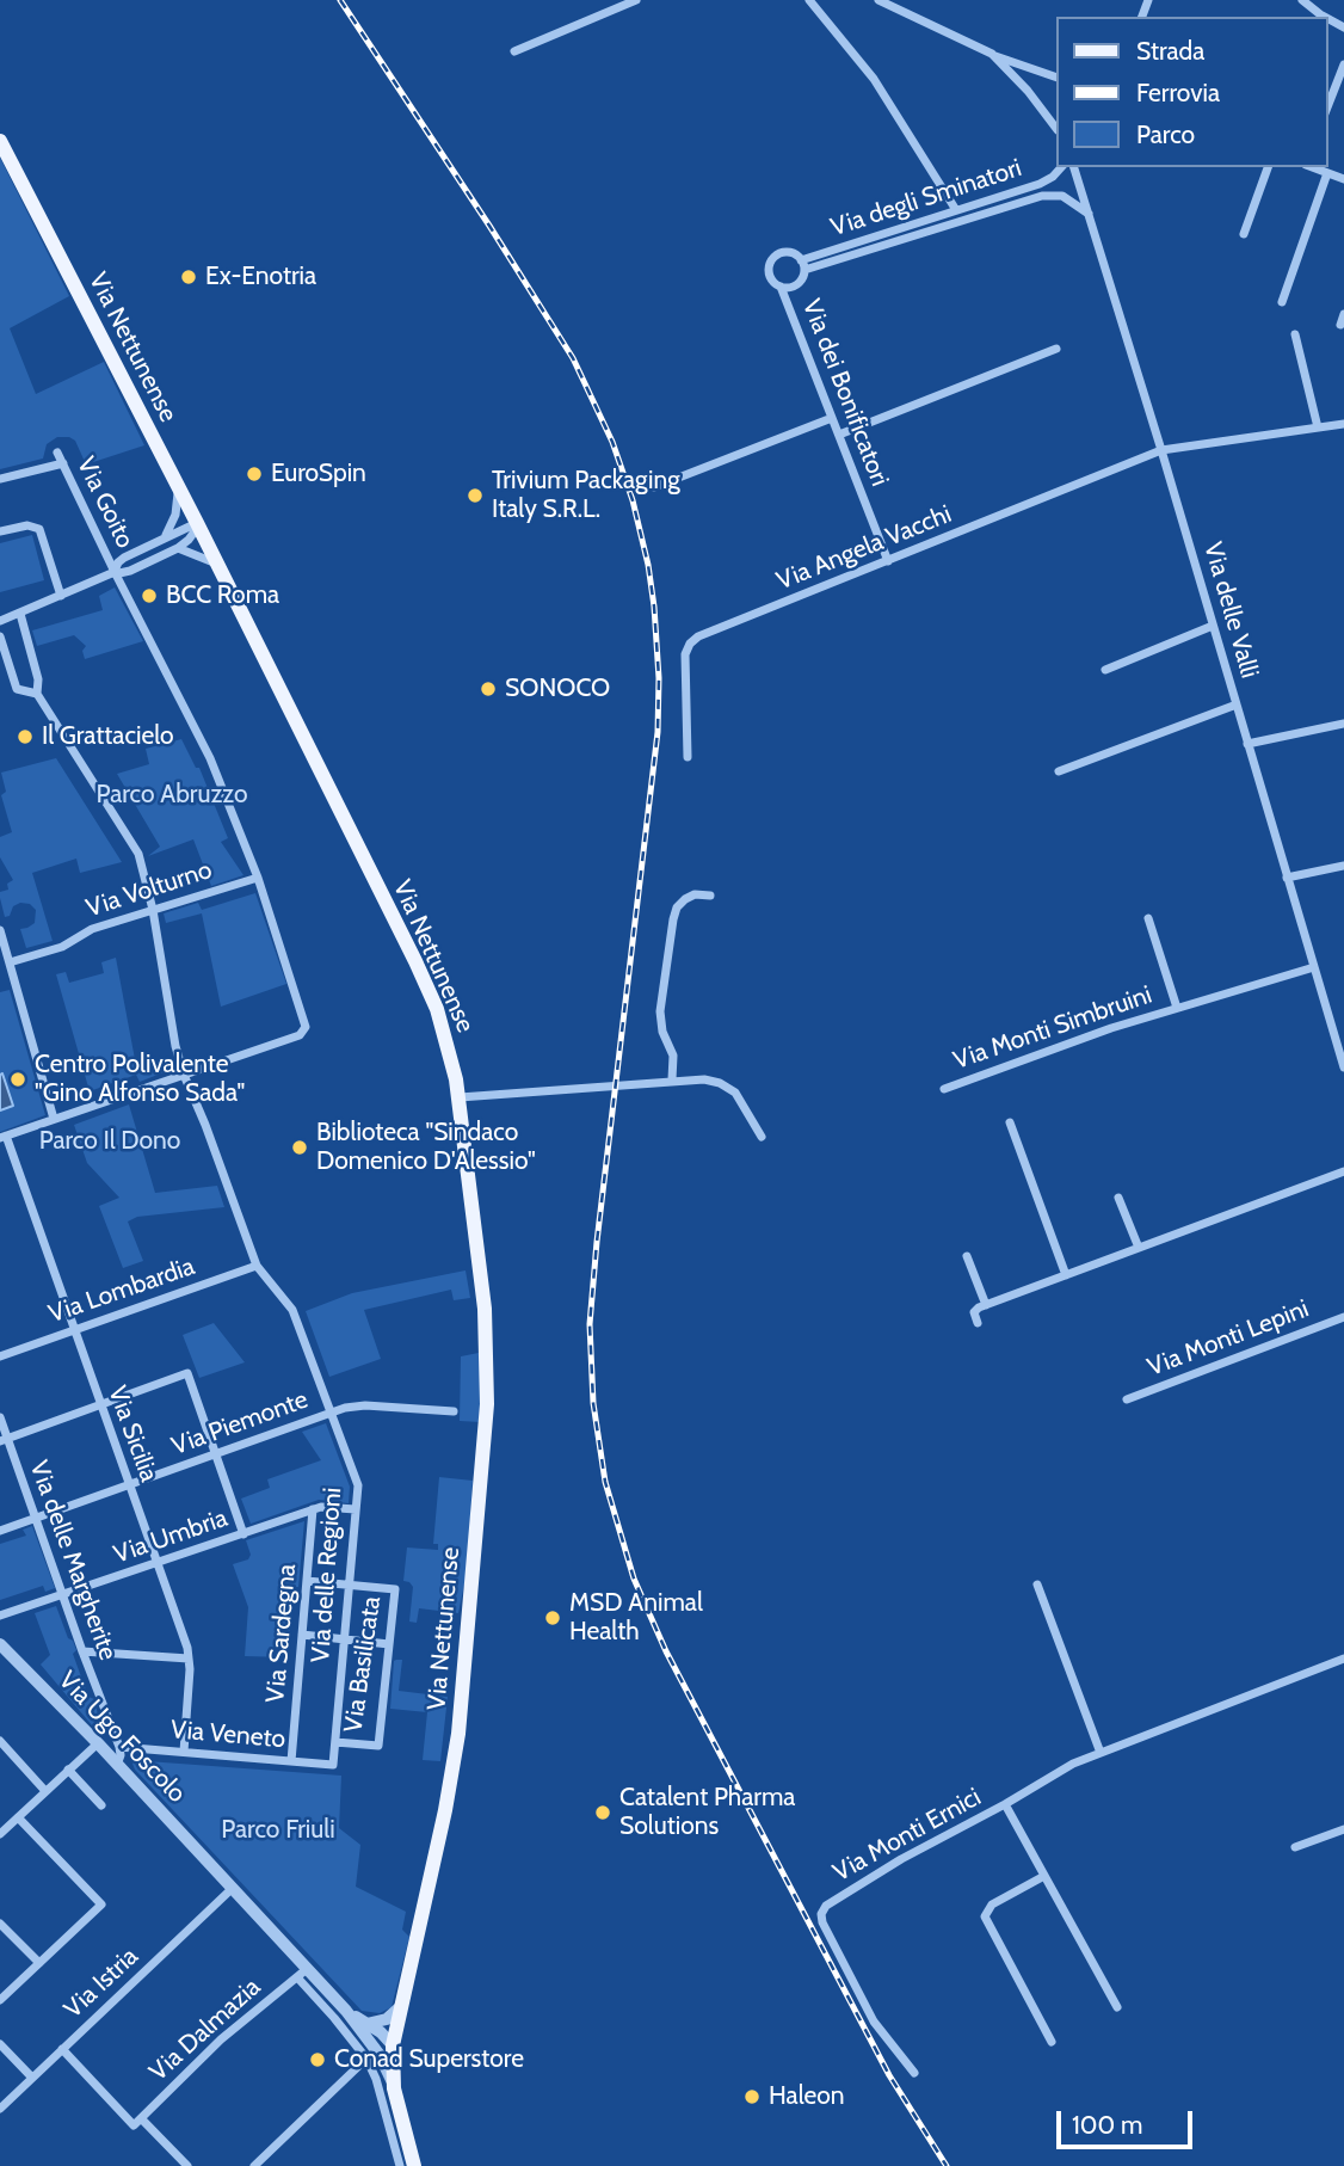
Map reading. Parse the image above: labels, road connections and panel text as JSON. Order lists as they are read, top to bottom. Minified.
{"streets":{"main road":["Via Nettunense"],"street":["Via degli Sminatori","Via dei Bonificatori","Via Goito","Via Angela Vacchi","Via delle Valli","Via Volturno","Via Monti Simbruini","Via Lombardia","Via Monti Lepini","Via Piemonte","Via Sicilia","Via Umbria","Via delle Margherite","Via delle Regioni","Via Sardegna","Via Basilicata","Via Veneto","Via Ugo Foscolo","Via Monti Ernici","Via Istria","Via Dalmazia"]},"crossings":[["Via degli Sminatori","Via dei Bonificatori"],["Via degli Sminatori","Via delle Valli"],["Via Nettunense","Via Ugo Foscolo"],["Via dei Bonificatori","Via Angela Vacchi"],["Via Goito","Via Volturno"],["Via Goito","Via delle Regioni"],["Via Angela Vacchi","Via delle Valli"],["Via delle Valli","Via Monti Simbruini"],["Via Volturno","Via delle Regioni"],["Via Lombardia","Via Sicilia"],["Via Lombardia","Via delle Regioni"],["Via Piemonte","Via Sicilia"],["Via Piemonte","Via delle Margherite"],["Via Piemonte","Via delle Regioni"],["Via Sicilia","Via Umbria"],["Via Sicilia","Via Veneto"],["Via Umbria","Via delle Margherite"],["Via Umbria","Via delle Regioni"],["Via Umbria","Via Sardegna"],["Via delle Margherite","Via Veneto"],["Via delle Margherite","Via Ugo Foscolo"],["Via delle Regioni","Via Basilicata"],["Via delle Regioni","Via Veneto"],["Via Sardegna","Via Basilicata"],["Via Sardegna","Via Veneto"],["Via Ugo Foscolo","Via Istria"],["Via Ugo Foscolo","Via Dalmazia"]],"parks":["Parco Abruzzo","Parco Il Dono","Parco Friuli"],"places":["Ex-Enotria","EuroSpin","Trivium Packaging Italy S.R.L.","BCC Roma","SONOCO","Il Grattacielo","Centro Polivalente \"Gino Alfonso Sada\"","Biblioteca \"Sindaco Domenico D'Alessio\"","MSD Animal Health","Catalent Pharma Solutions","Conad Superstore","Haleon"],"legend":["Strada","Ferrovia","Parco"],"scale_bar":"100 m"}
